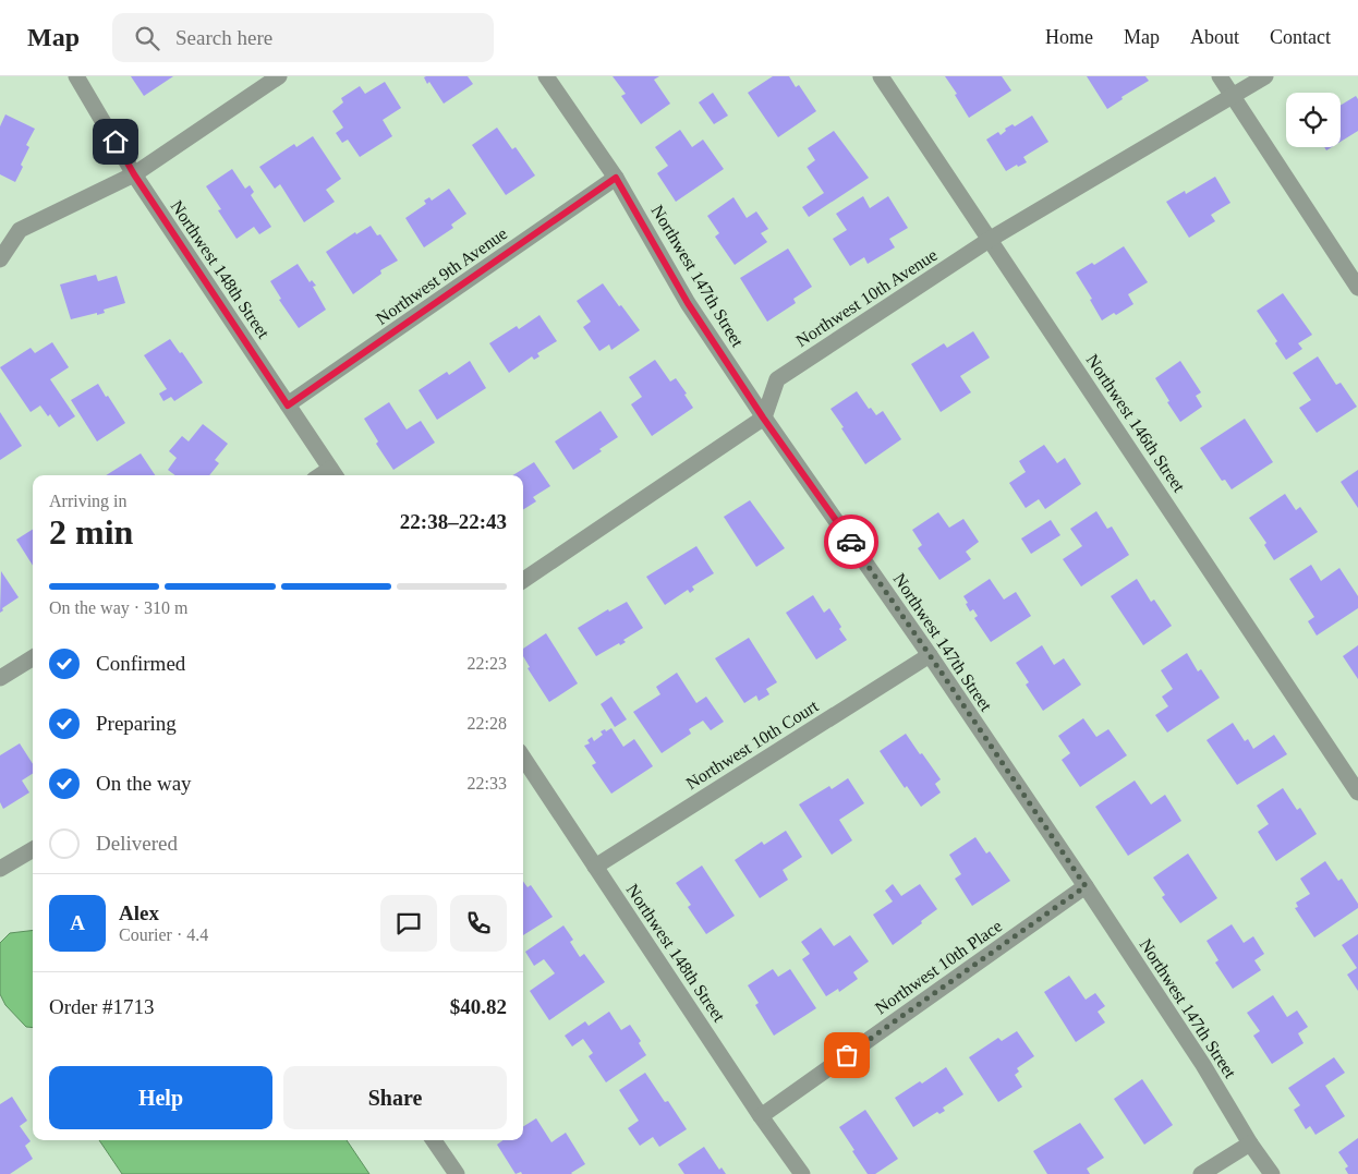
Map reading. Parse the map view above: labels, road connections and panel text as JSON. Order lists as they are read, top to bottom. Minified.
{"streets":{"street":["Northwest 148th Street","Northwest 9th Avenue","Northwest 147th Street","Northwest 10th Avenue","Northwest 146th Street","Northwest 10th Court","Northwest 10th Place"]},"crossings":[["Northwest 148th Street","Northwest 9th Avenue"],["Northwest 148th Street","Northwest 10th Court"],["Northwest 148th Street","Northwest 10th Place"],["Northwest 9th Avenue","Northwest 147th Street"],["Northwest 147th Street","Northwest 10th Avenue"],["Northwest 147th Street","Northwest 10th Court"],["Northwest 147th Street","Northwest 10th Place"],["Northwest 10th Avenue","Northwest 146th Street"]],"page":{"header":"Map","search":"Search here","nav":["Home","Map","About","Contact"],"heading":["2 min","Arriving in","22:38–22:43"],"panel":["Alex","Courier · 4.4","Order #1713","$40.82"],"bar":"On the way · 310 m","list":[["Confirmed","22:23"],["Preparing","22:28"],["On the way","22:33"],"Delivered"],"round":"A","buttons":["Help","Share"]}}
